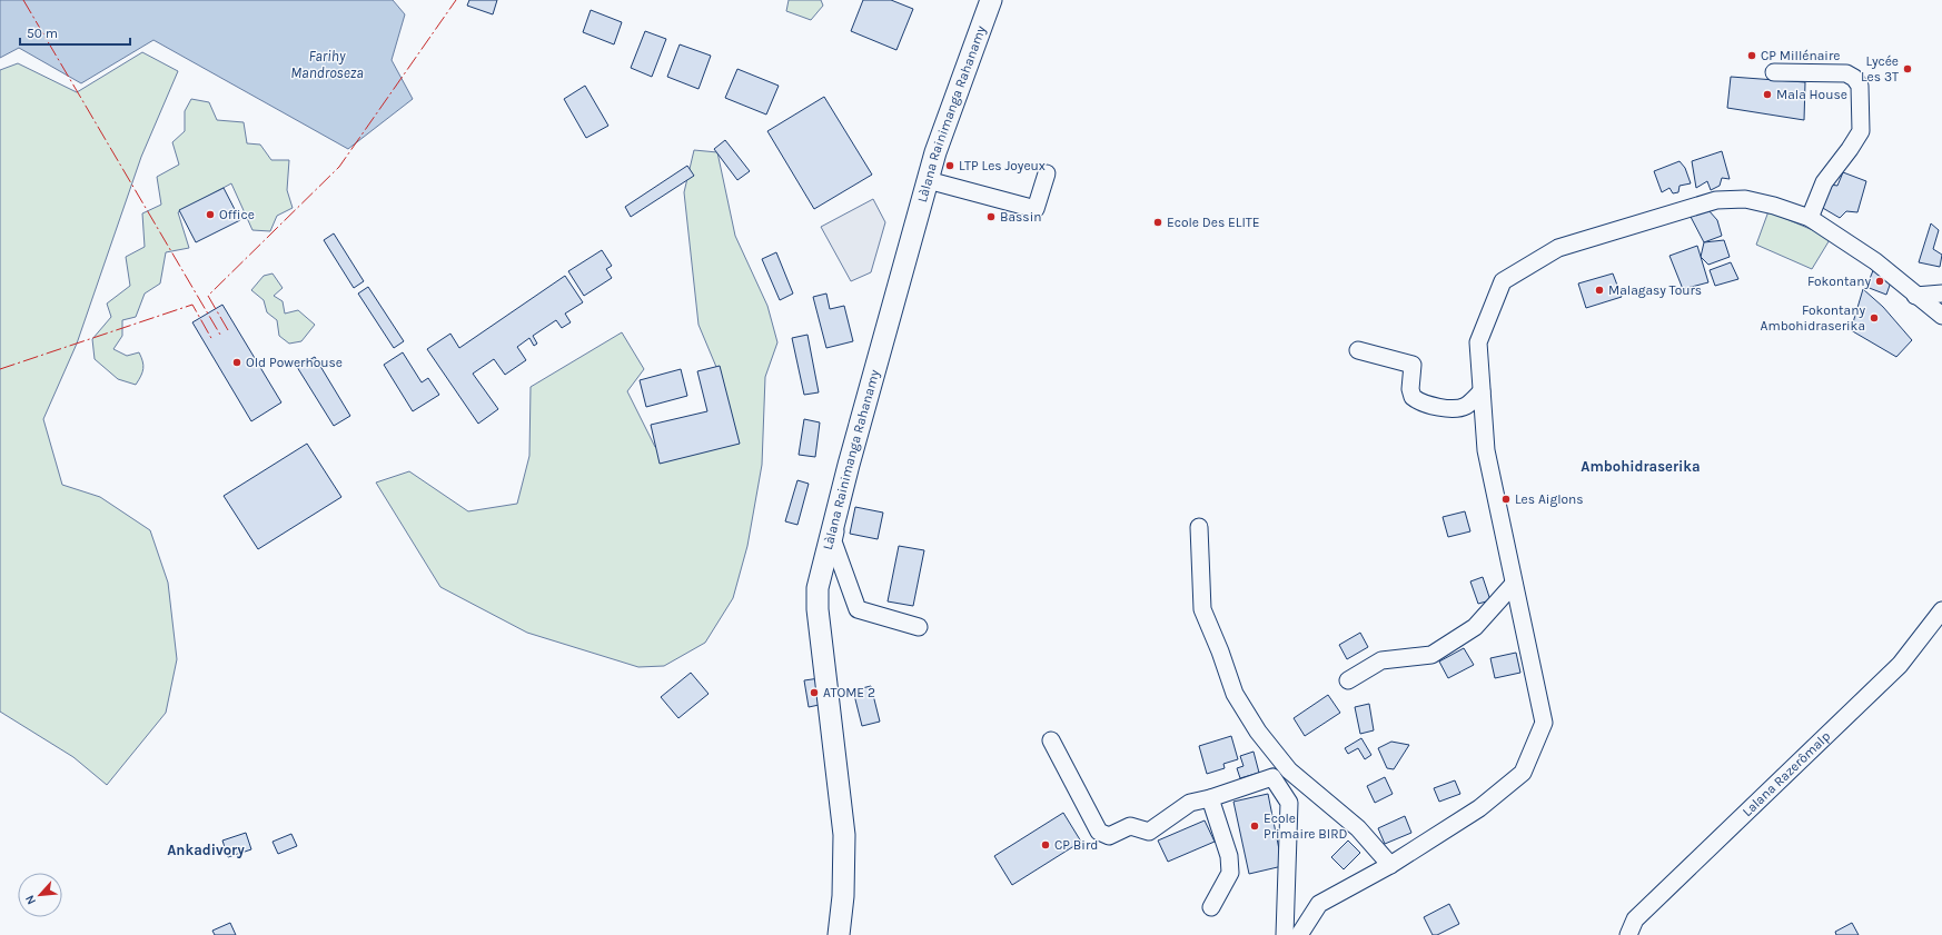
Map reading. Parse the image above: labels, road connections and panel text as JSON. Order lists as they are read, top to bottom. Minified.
{"streets":{"main road":["Làlana Rainimanga Rahanamy"],"street":["Lalana Razerômalp"]},"districts":["Ambohidraserika","Ankadivory"],"water":["Farihy Mandroseza"],"places":["CP Millénaire","Lycée Les 3T","Mala House","LTP Les Joyeux","Office","Bassin","Ecole Des ELITE","Fokontany","Malagasy Tours","Fokontany Ambohidraserika","Old Powerhouse","Les Aiglons","ATOME 2","Ecole Primaire BIRD","CP Bird"],"scale_bar":"50 m","north":"bottom left"}
